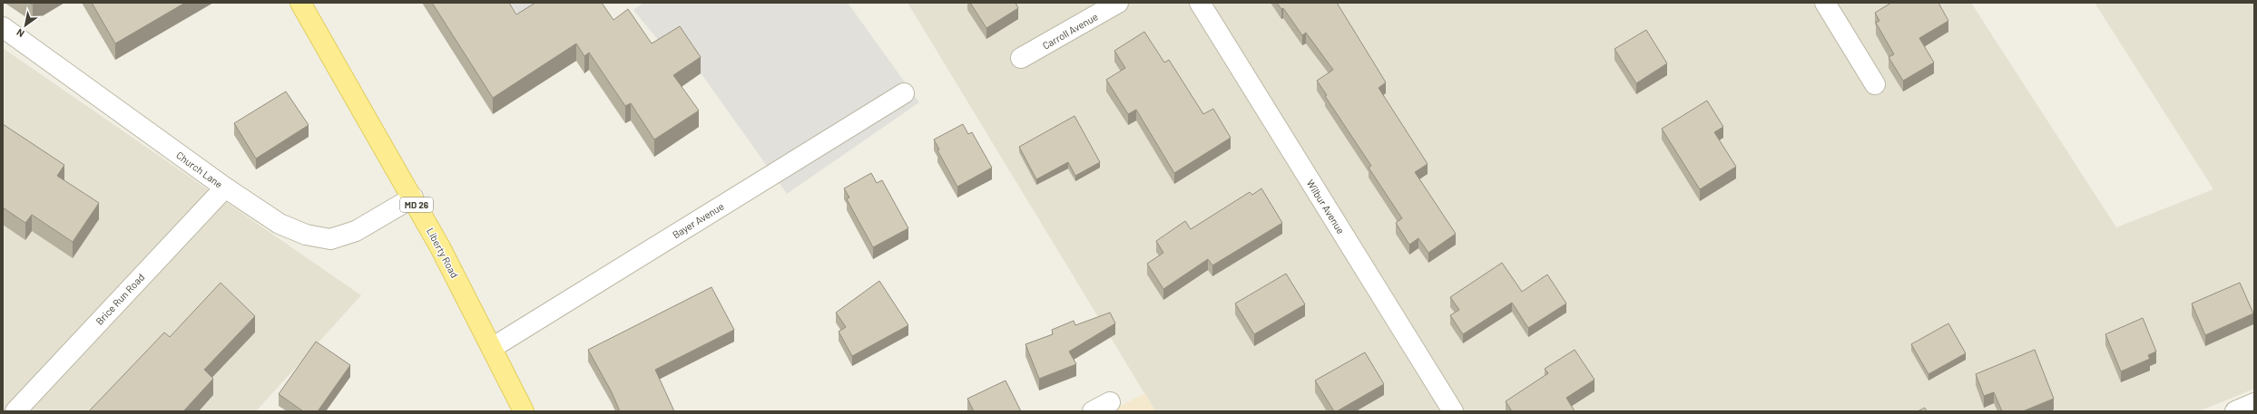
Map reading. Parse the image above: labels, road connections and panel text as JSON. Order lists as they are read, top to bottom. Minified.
{"streets":{"main road":["MD 26","Liberty Road"],"street":["Carroll Avenue","Church Lane","Wilbur Avenue","Bayer Avenue","Brice Run Road"]},"crossings":[["Church Lane","Liberty Road"],["Church Lane","Brice Run Road"],["Bayer Avenue","Liberty Road"]],"north":"bottom left"}
